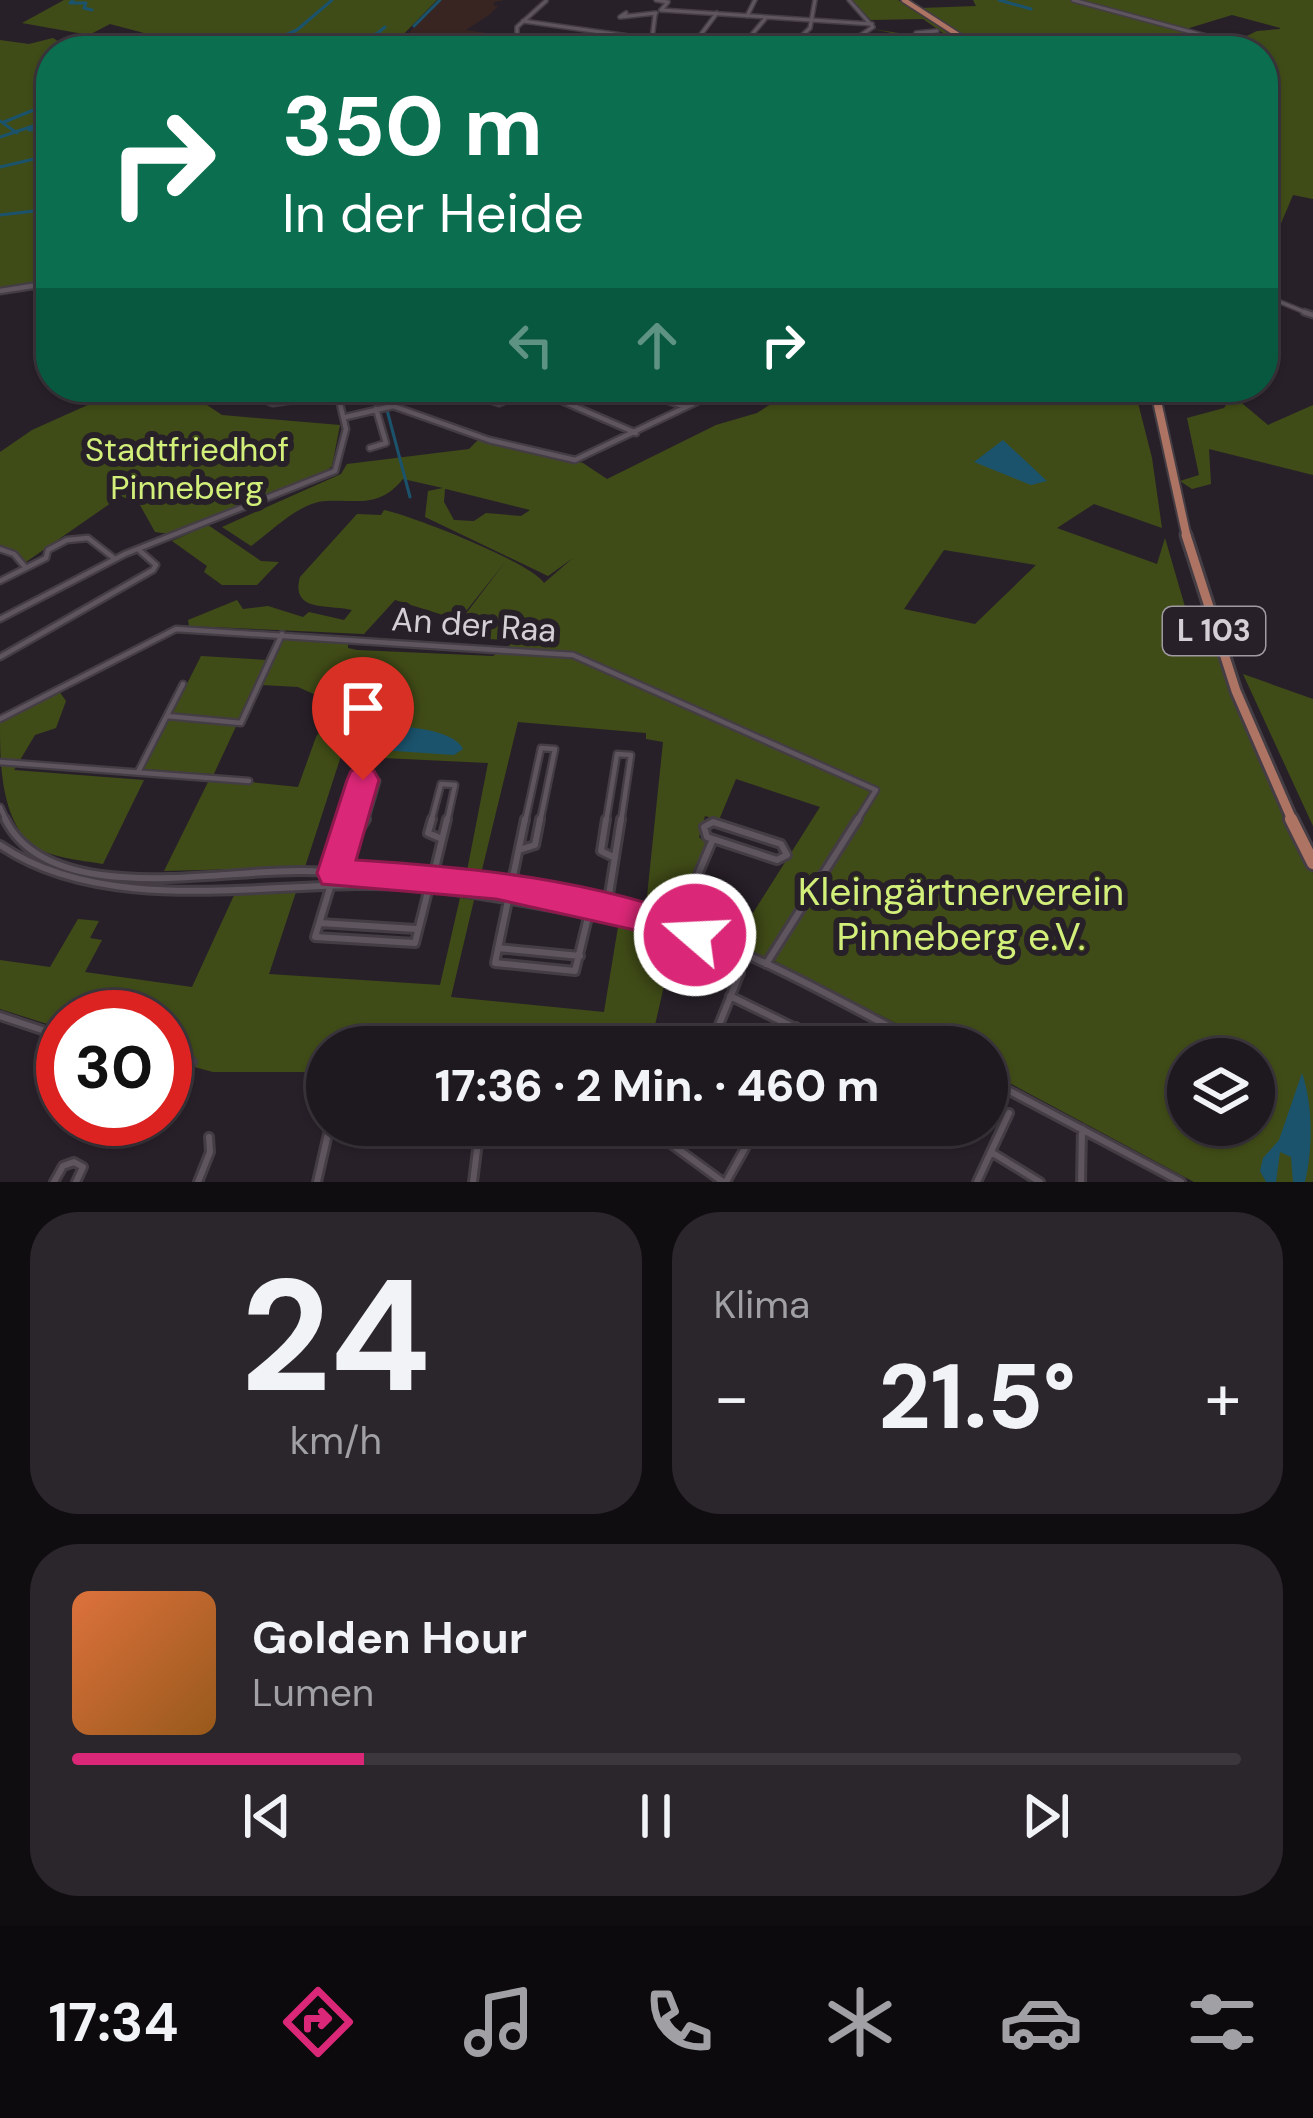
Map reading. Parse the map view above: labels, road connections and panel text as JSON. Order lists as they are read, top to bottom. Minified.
{"streets":{"main road":["L 103"],"street":["An der Raa"]},"parks":["Stadtfriedhof Pinneberg","Kleingärtnerverein Pinneberg e.V."],"page":{"turn":["350 m","In der Heide"],"limit":"30","trip":"17:36 · 2 Min. · 460 m","tile":[["24","km/h"],"Klima"],"heat":["−","21.5°","+"],"song":["Golden Hour","Lumen"],"tabs":"17:34"}}
